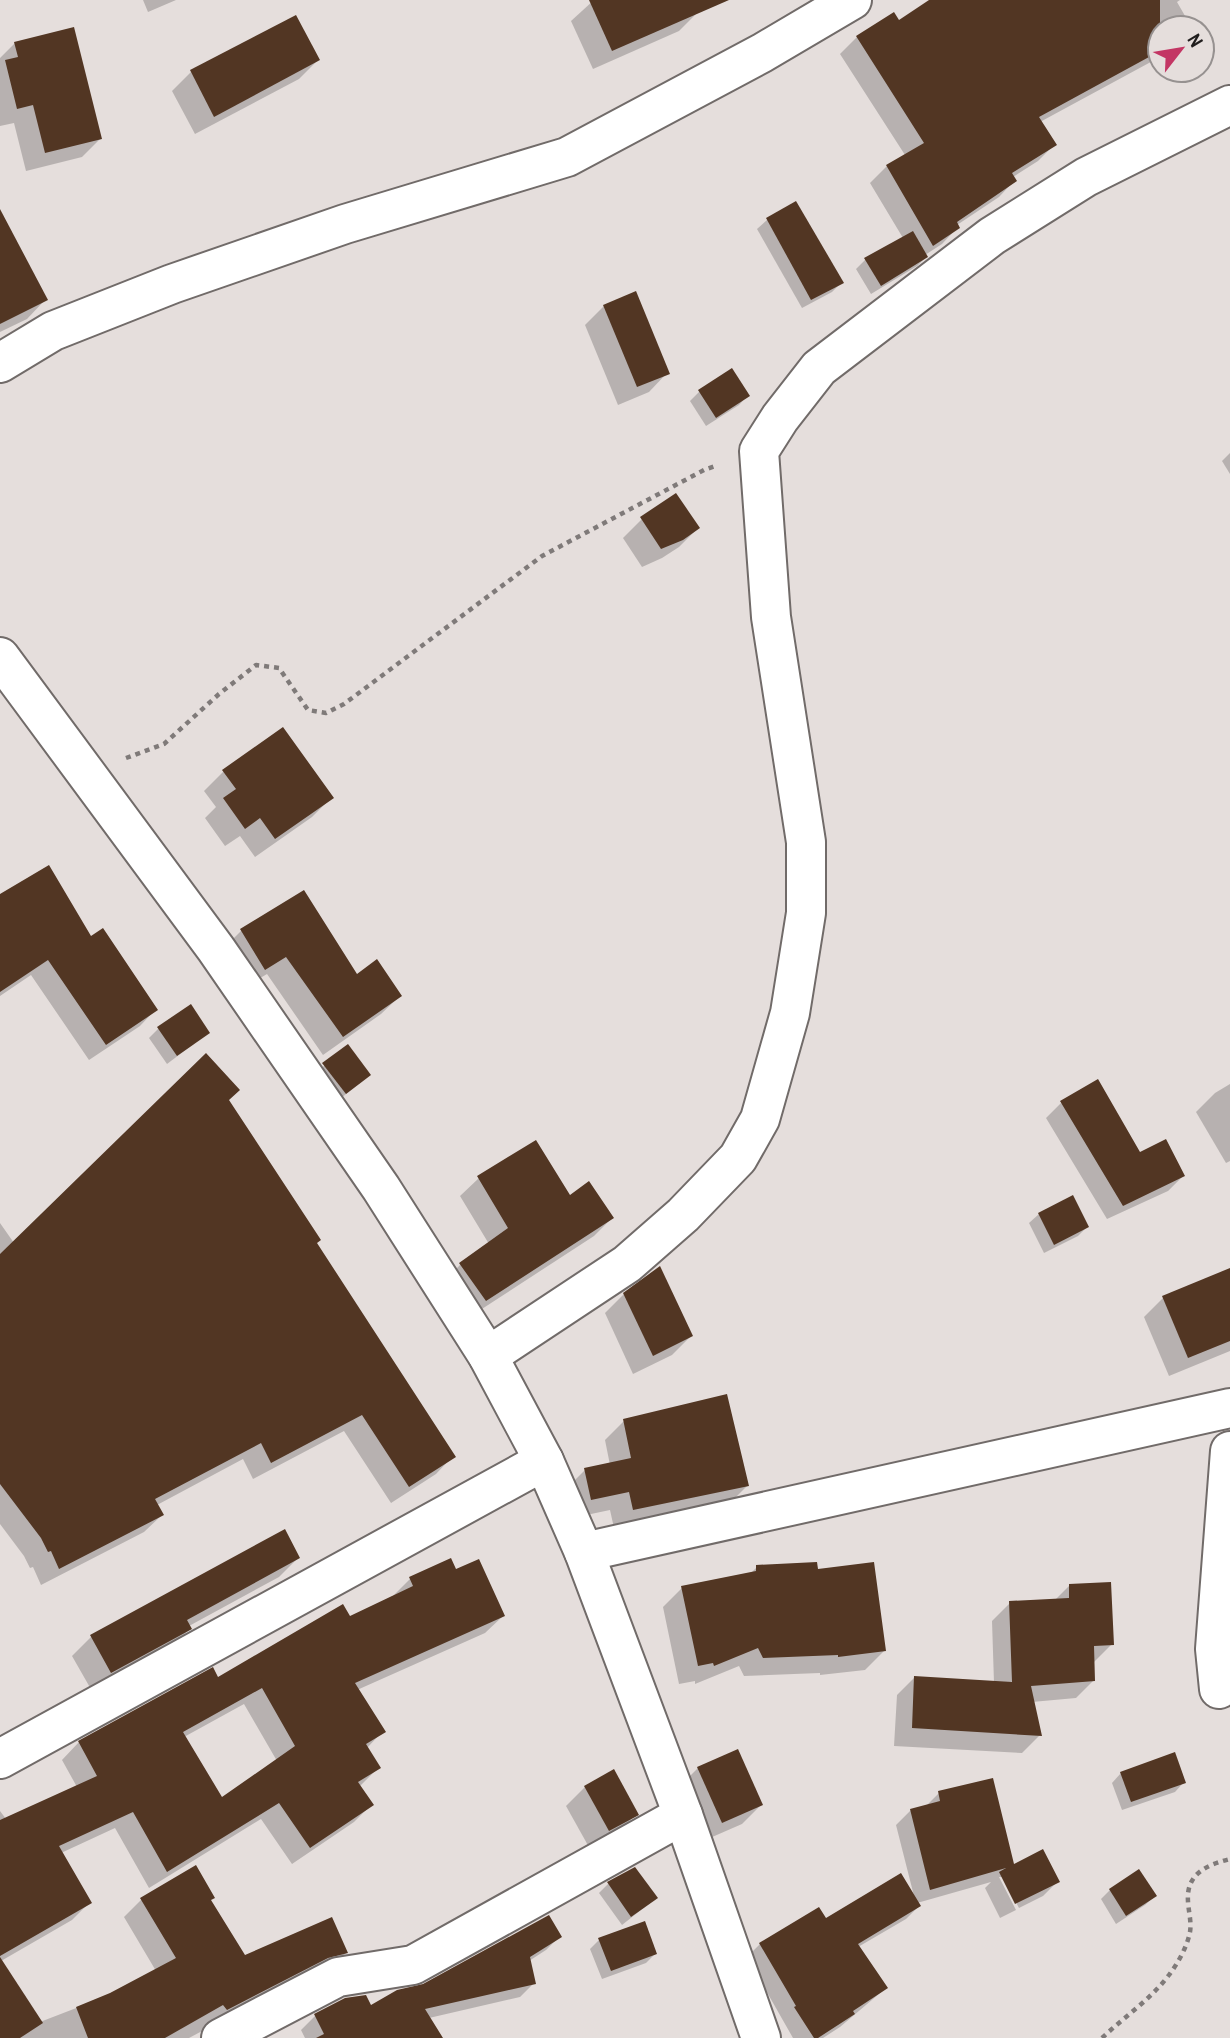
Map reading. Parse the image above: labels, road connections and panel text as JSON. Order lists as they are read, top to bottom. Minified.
{"north":"top right"}
